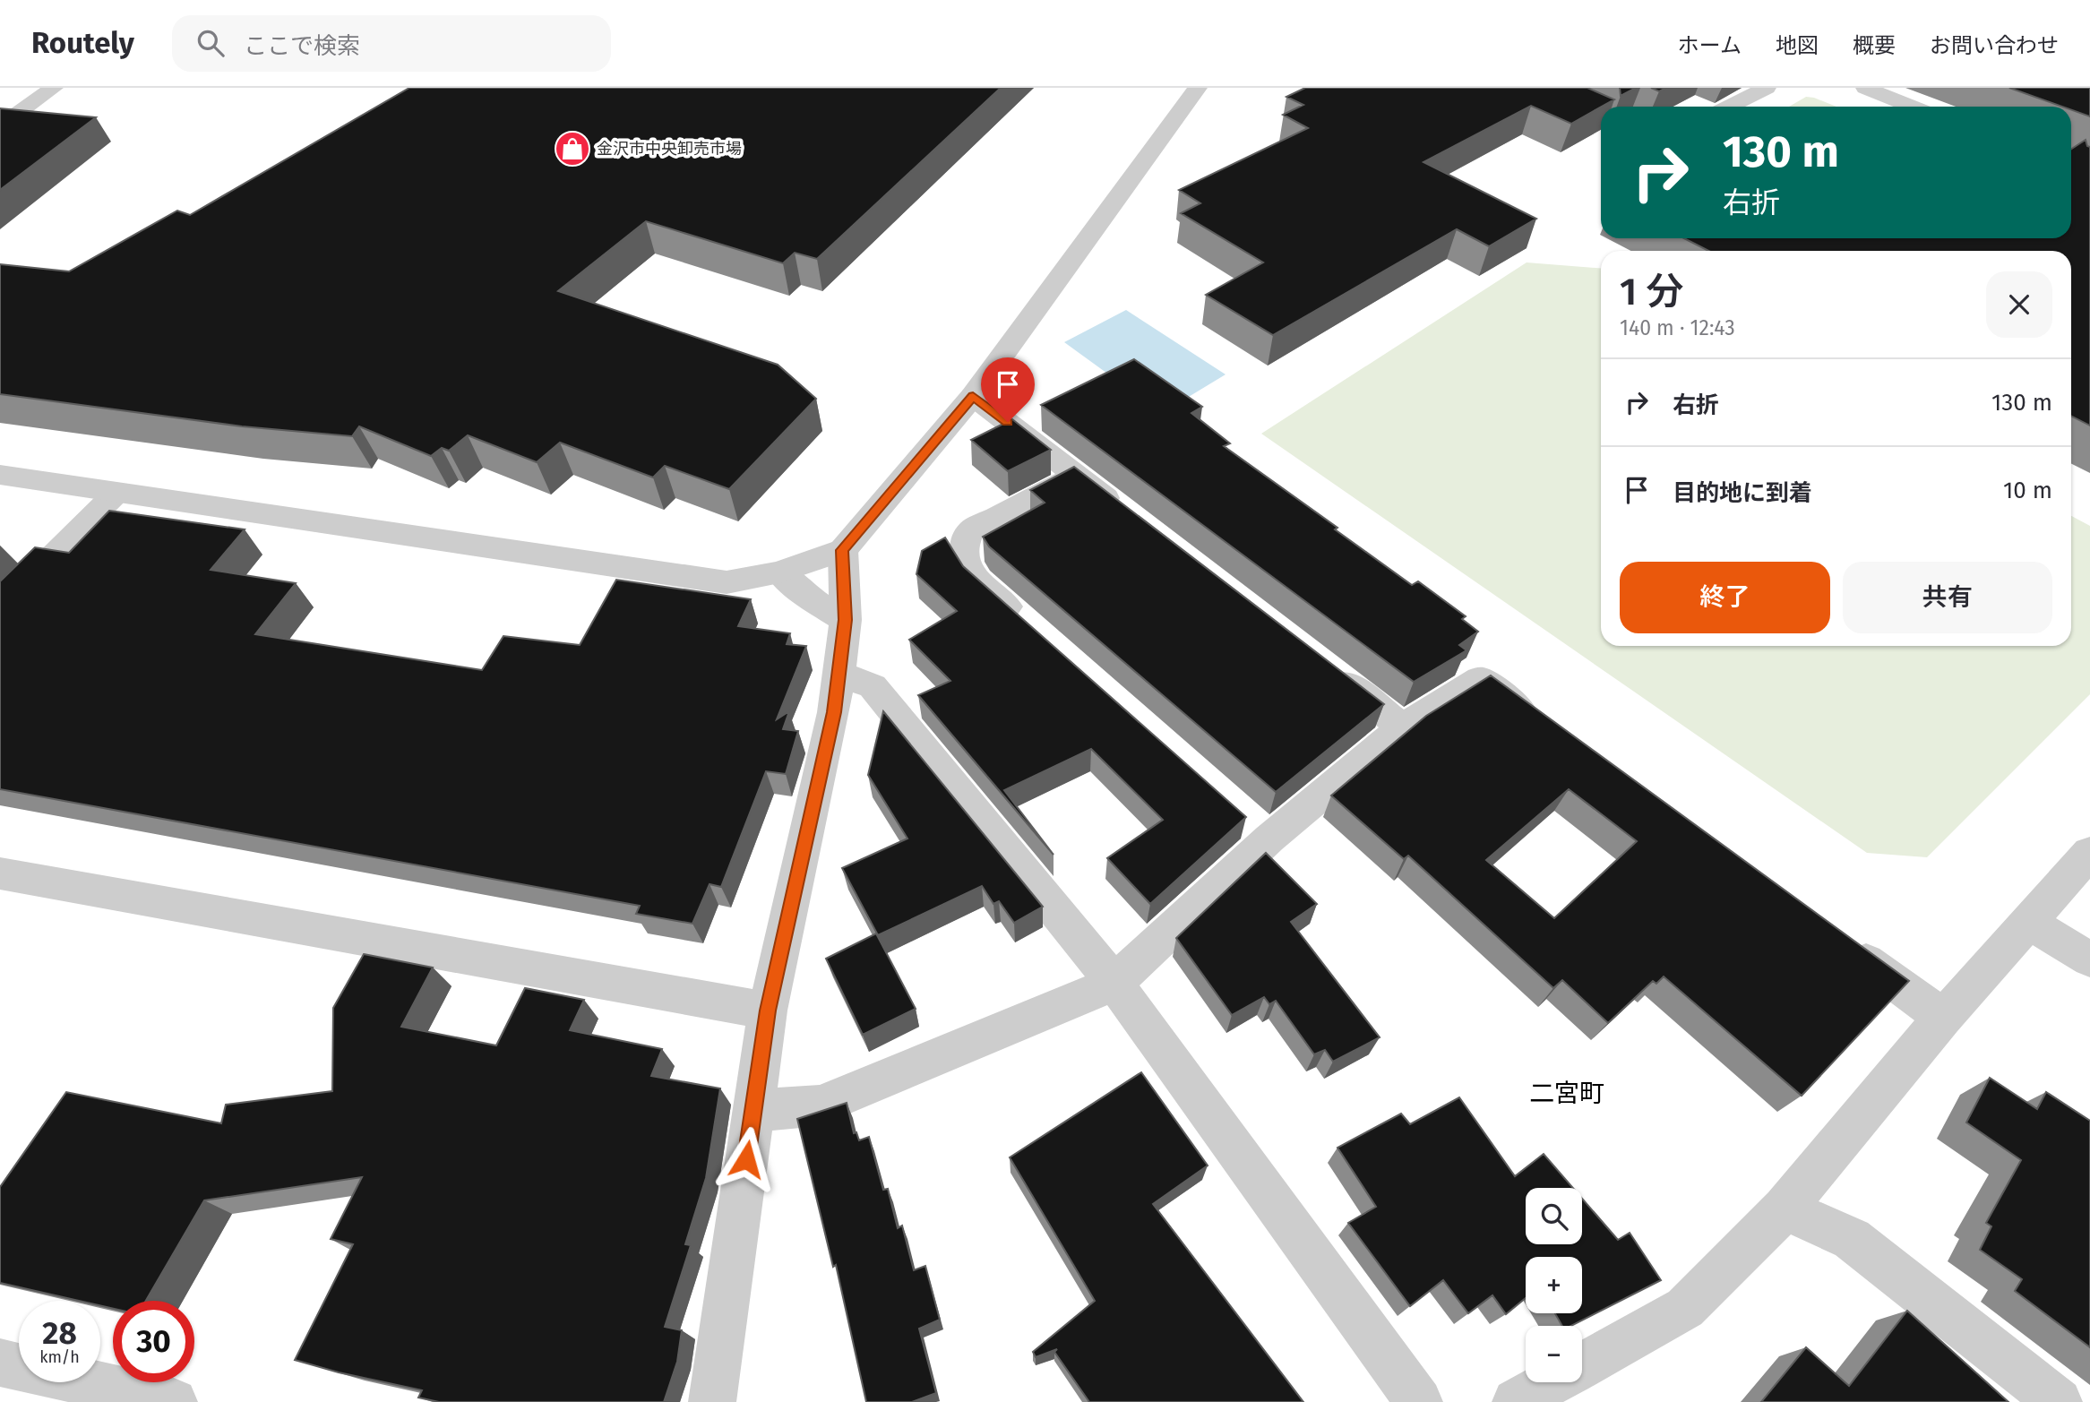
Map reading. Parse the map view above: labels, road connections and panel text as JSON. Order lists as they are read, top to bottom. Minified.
{"districts":["二宮町"],"places":{"shop":["金沢市中央卸売市場"]},"page":{"header":"Routely","search":"ここで検索","nav":["ホーム","地図","概要","お問い合わせ"],"turn":["130 m","右折"],"heading":["1 分","140 m · 12:43"],"list":[{"name":"右折","value":"130 m"},{"name":"目的地に到着","value":"10 m"}],"buttons":["終了","共有"],"map_buttons":["+","−"],"speed":"28 km/h","limit":"30"}}
